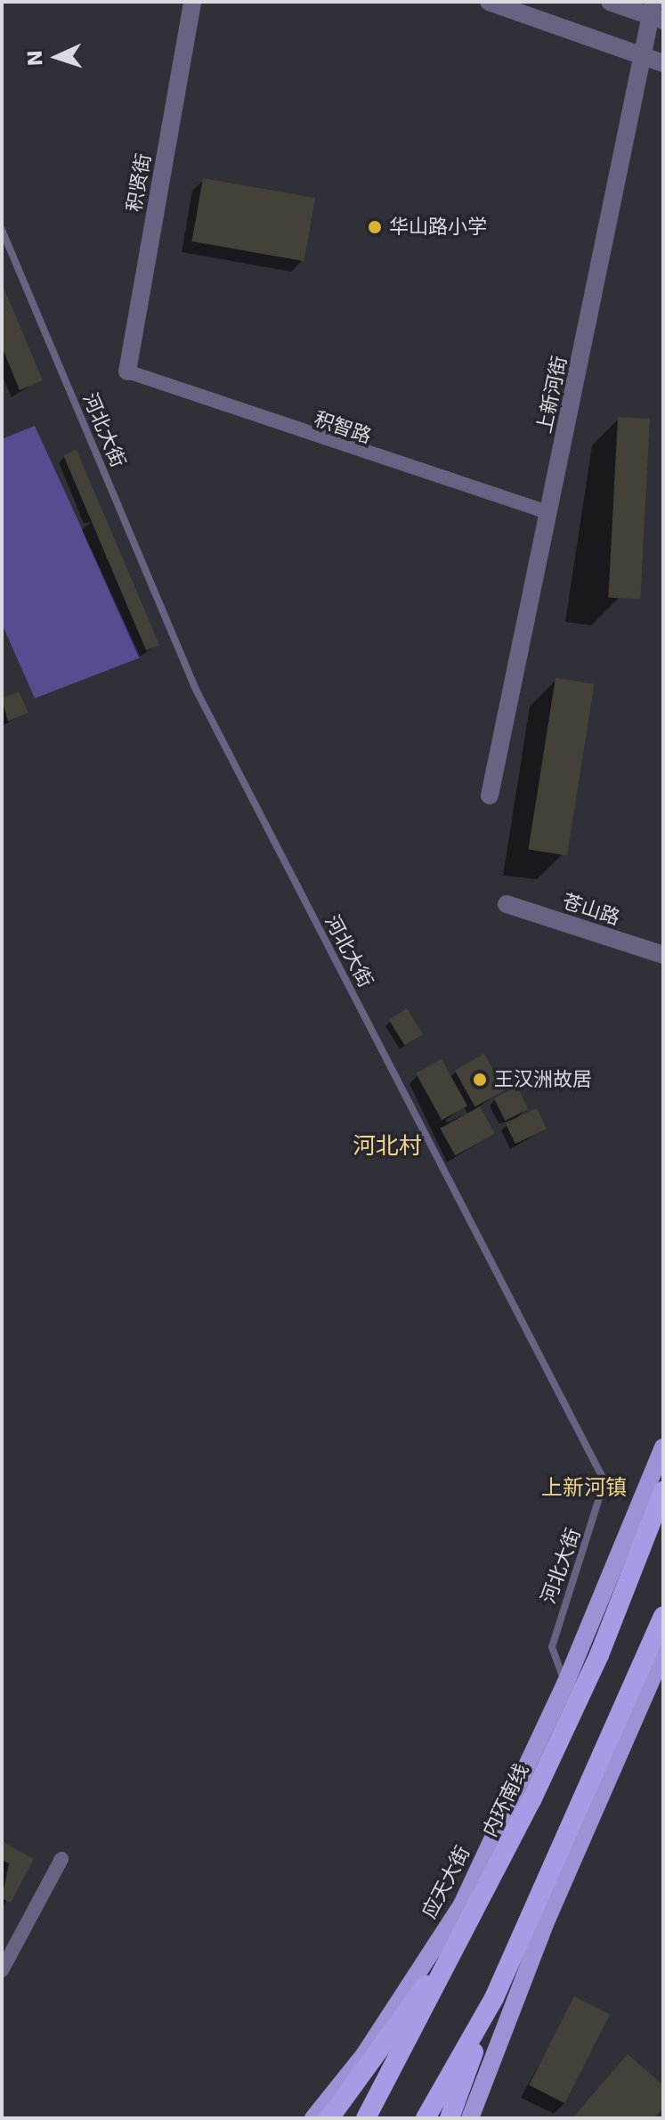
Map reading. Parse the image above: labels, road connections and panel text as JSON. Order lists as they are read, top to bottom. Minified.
{"streets":{"highway":["内环南线"],"main road":["应天大街"],"street":["积贤街","上新河街","积智路","苍山路"],"lane":["河北大街"]},"crossings":[["积贤街","积智路"],["上新河街","积智路"],["河北大街","应天大街"]],"districts":["河北村","上新河镇"],"places":["华山路小学","王汉洲故居"],"north":"left"}
